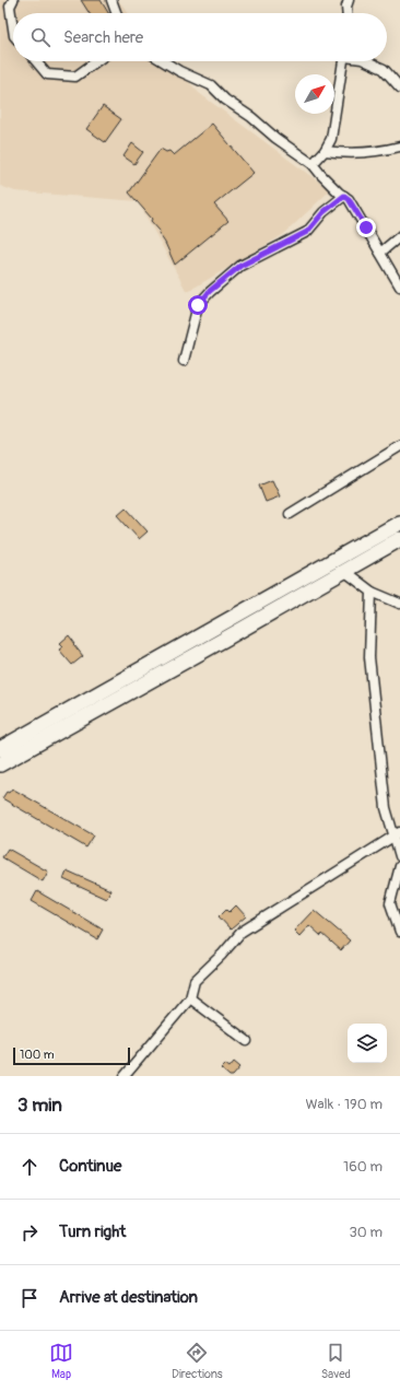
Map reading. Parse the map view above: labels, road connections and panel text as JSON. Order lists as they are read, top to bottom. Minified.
{"scale_bar":"100 m","north":"top right","page":{"search":"Search here","scale":"100 m","heading":["3 min","Walk · 190 m"],"list":[["Continue","160 m"],["Turn right","30 m"],"Arrive at destination"],"nav":["Map","Directions","Saved"]}}
